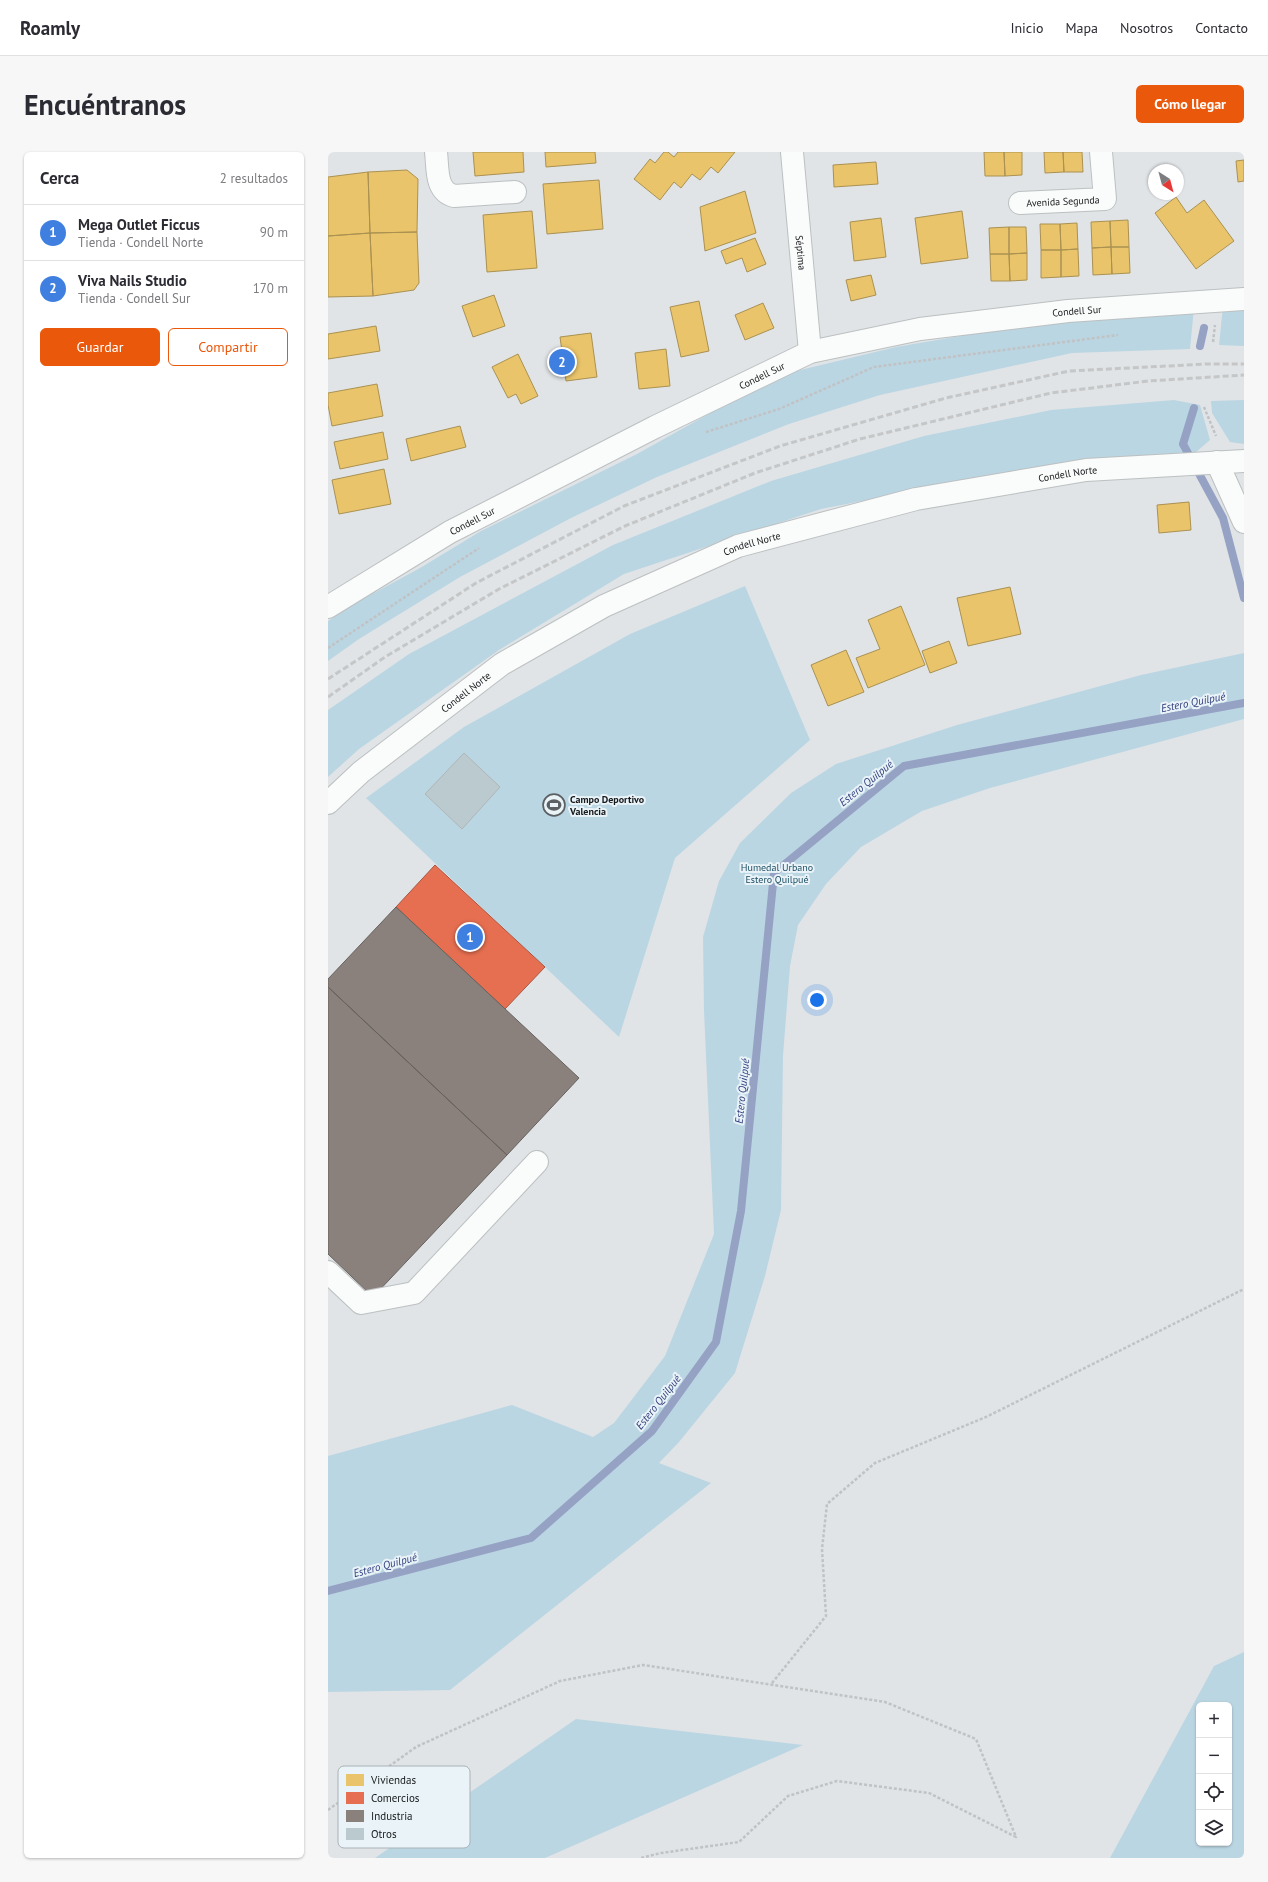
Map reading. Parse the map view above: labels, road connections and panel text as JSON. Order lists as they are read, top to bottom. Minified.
{"streets":{"street":["Avenida Segunda","Séptima","Condell Sur","Condell Norte"]},"crossings":[["Séptima","Condell Sur"]],"water":["Estero Quilpué"],"parks":["Humedal Urbano Estero Quilpué"],"places":{"sports":["Campo Deportivo Valencia"]},"legend":["Viviendas","Comercios","Industria","Otros"],"north":"bottom right","page":{"header":"Roamly","nav":["Inicio","Mapa","Nosotros","Contacto"],"buttons":["Cómo llegar",["Guardar","Compartir"]],"title":"Encuéntranos","heading":["Cerca","2 resultados"],"list":[{"mark":"1","name":"Mega Outlet Ficcus","note":"Tienda · Condell Norte","value":"90 m"},{"mark":"2","name":"Viva Nails Studio","note":"Tienda · Condell Sur","value":"170 m"}],"pins":["2","1"],"map_buttons":["+","−"]}}
